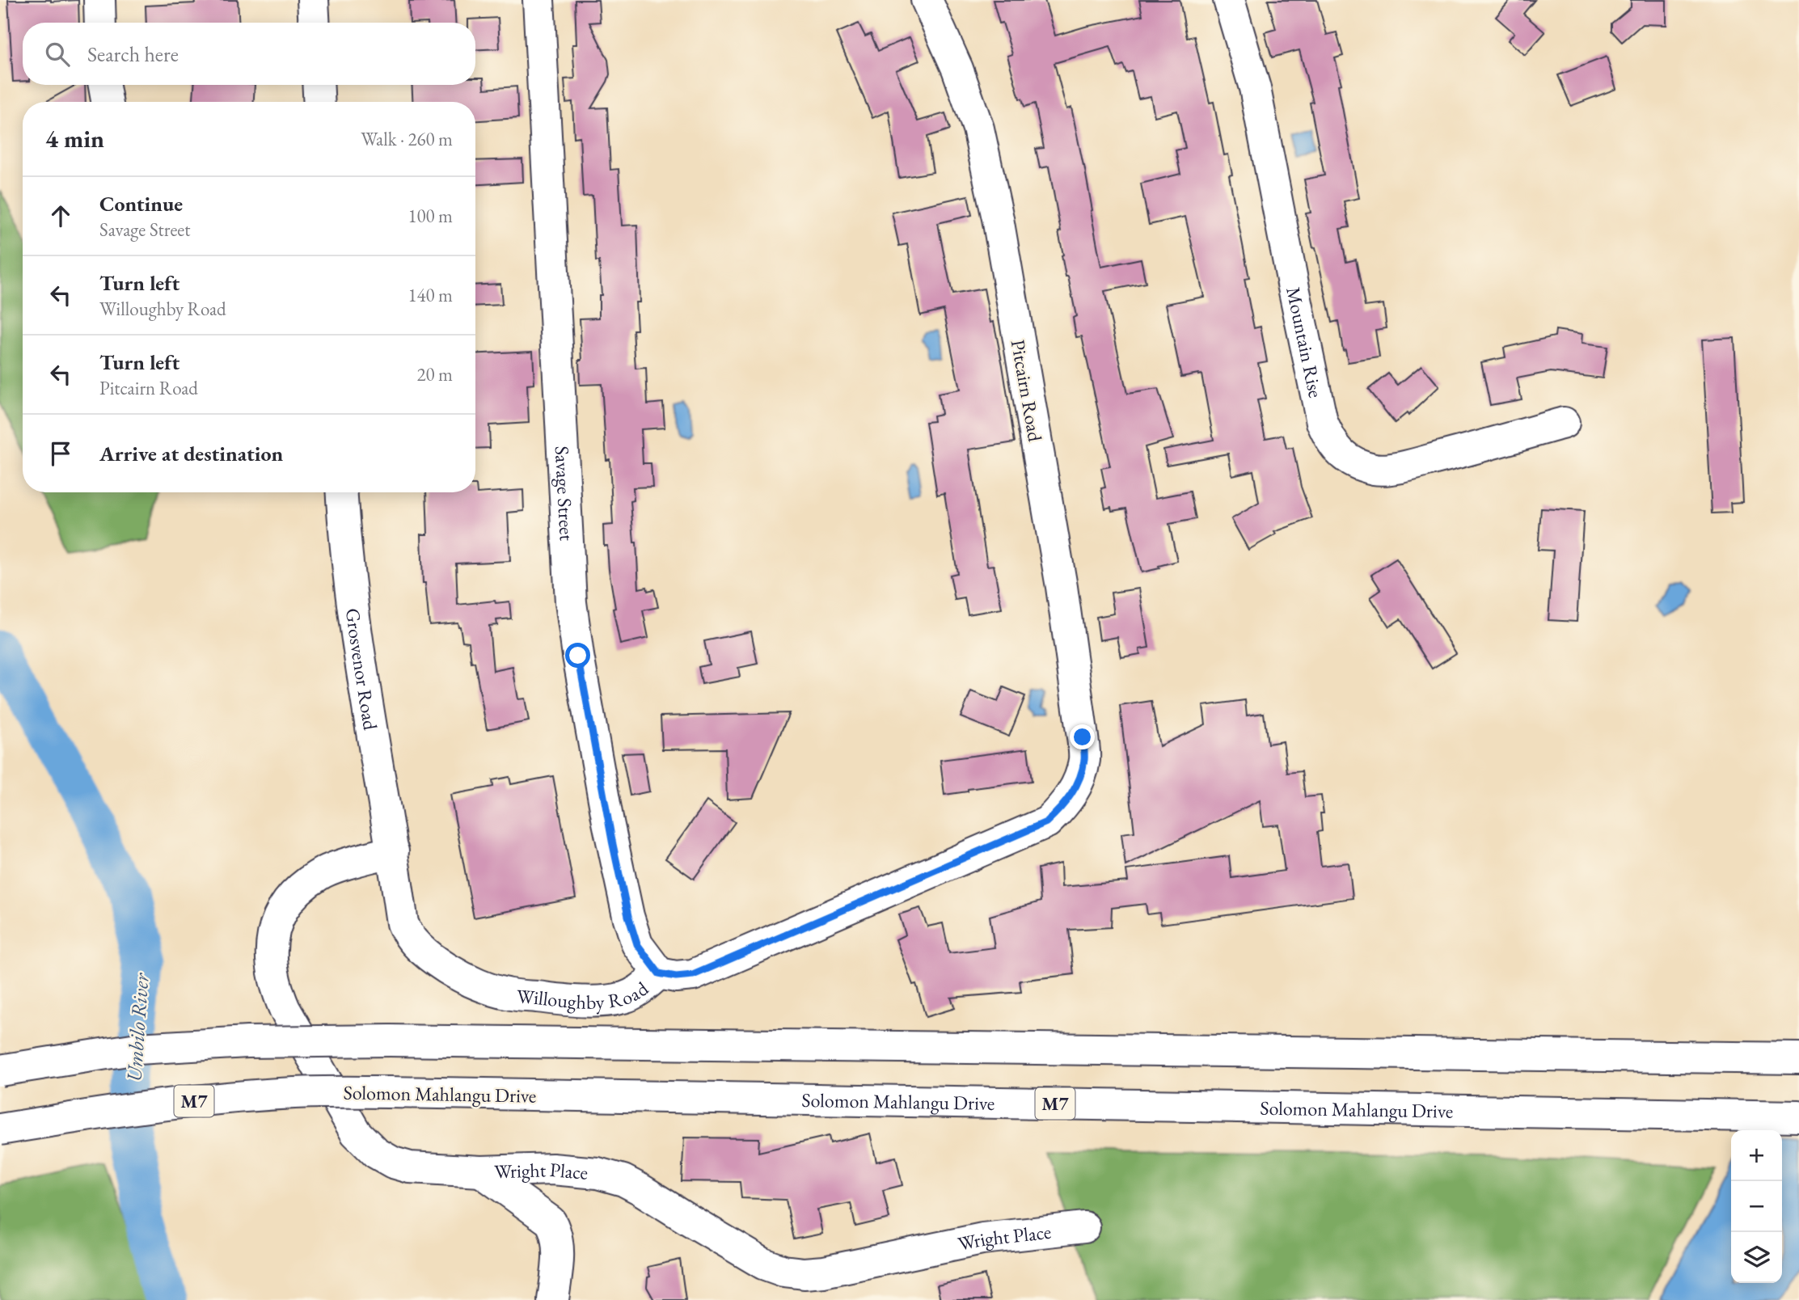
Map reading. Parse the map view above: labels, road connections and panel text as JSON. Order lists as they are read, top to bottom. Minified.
{"streets":{"main road":["Mountain Rise","Pitcairn Road","Savage Street","Grosvenor Road","Willoughby Road","Solomon Mahlangu Drive","M7","Wright Place"]},"crossings":[["Pitcairn Road","Willoughby Road"],["Savage Street","Willoughby Road"],["Grosvenor Road","Willoughby Road"],["Grosvenor Road","Wright Place"],["Willoughby Road","Wright Place"]],"water":["Umbilo River"],"page":{"search":"Search here","heading":["4 min","Walk · 260 m"],"list":[["Continue","Savage Street","100 m"],["Turn left","Willoughby Road","140 m"],["Turn left","Pitcairn Road","20 m"],"Arrive at destination"],"map_buttons":["+","−"]}}
